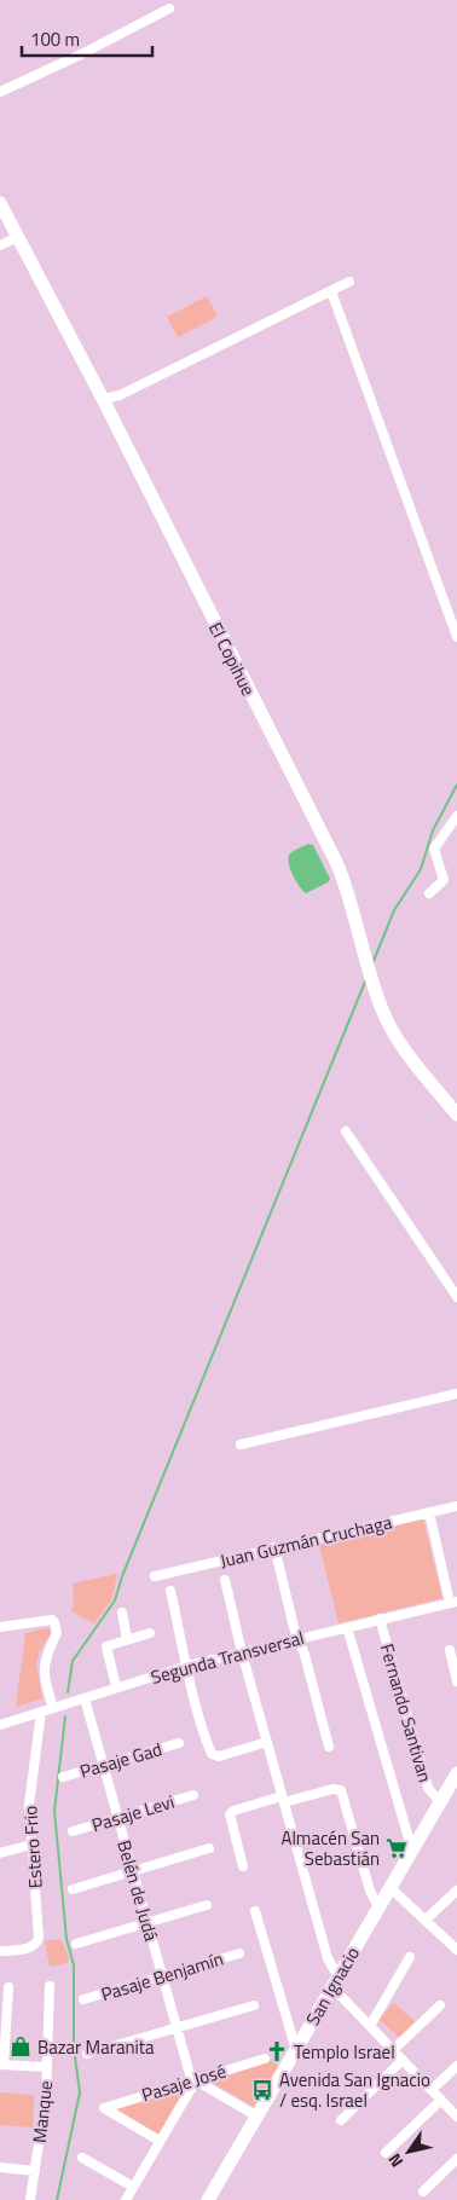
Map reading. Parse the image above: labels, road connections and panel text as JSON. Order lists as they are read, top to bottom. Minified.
{"streets":{"main road":["El Copihue","San Ignacio"],"street":["Juan Guzmán Cruchaga","Segunda Transversal","Fernando Santivan","Pasaje Gad","Pasaje Levi","Estero Frio","Belén de Judá","Pasaje Benjamín","Pasaje José","Manque"]},"crossings":[["Segunda Transversal","Fernando Santivan"],["Segunda Transversal","Estero Frio"],["Segunda Transversal","Belén de Judá"],["Fernando Santivan","San Ignacio"],["Pasaje Gad","Belén de Judá"],["Pasaje Levi","Belén de Judá"],["Belén de Judá","Pasaje Benjamín"],["Belén de Judá","Pasaje José"]],"places":{"supermarket":["Almacén San Sebastián"],"shop":["Bazar Maranita"],"church":["Templo Israel"],"bus stop":["Avenida San Ignacio / esq. Israel"]},"scale_bar":"100 m","north":"bottom left"}
